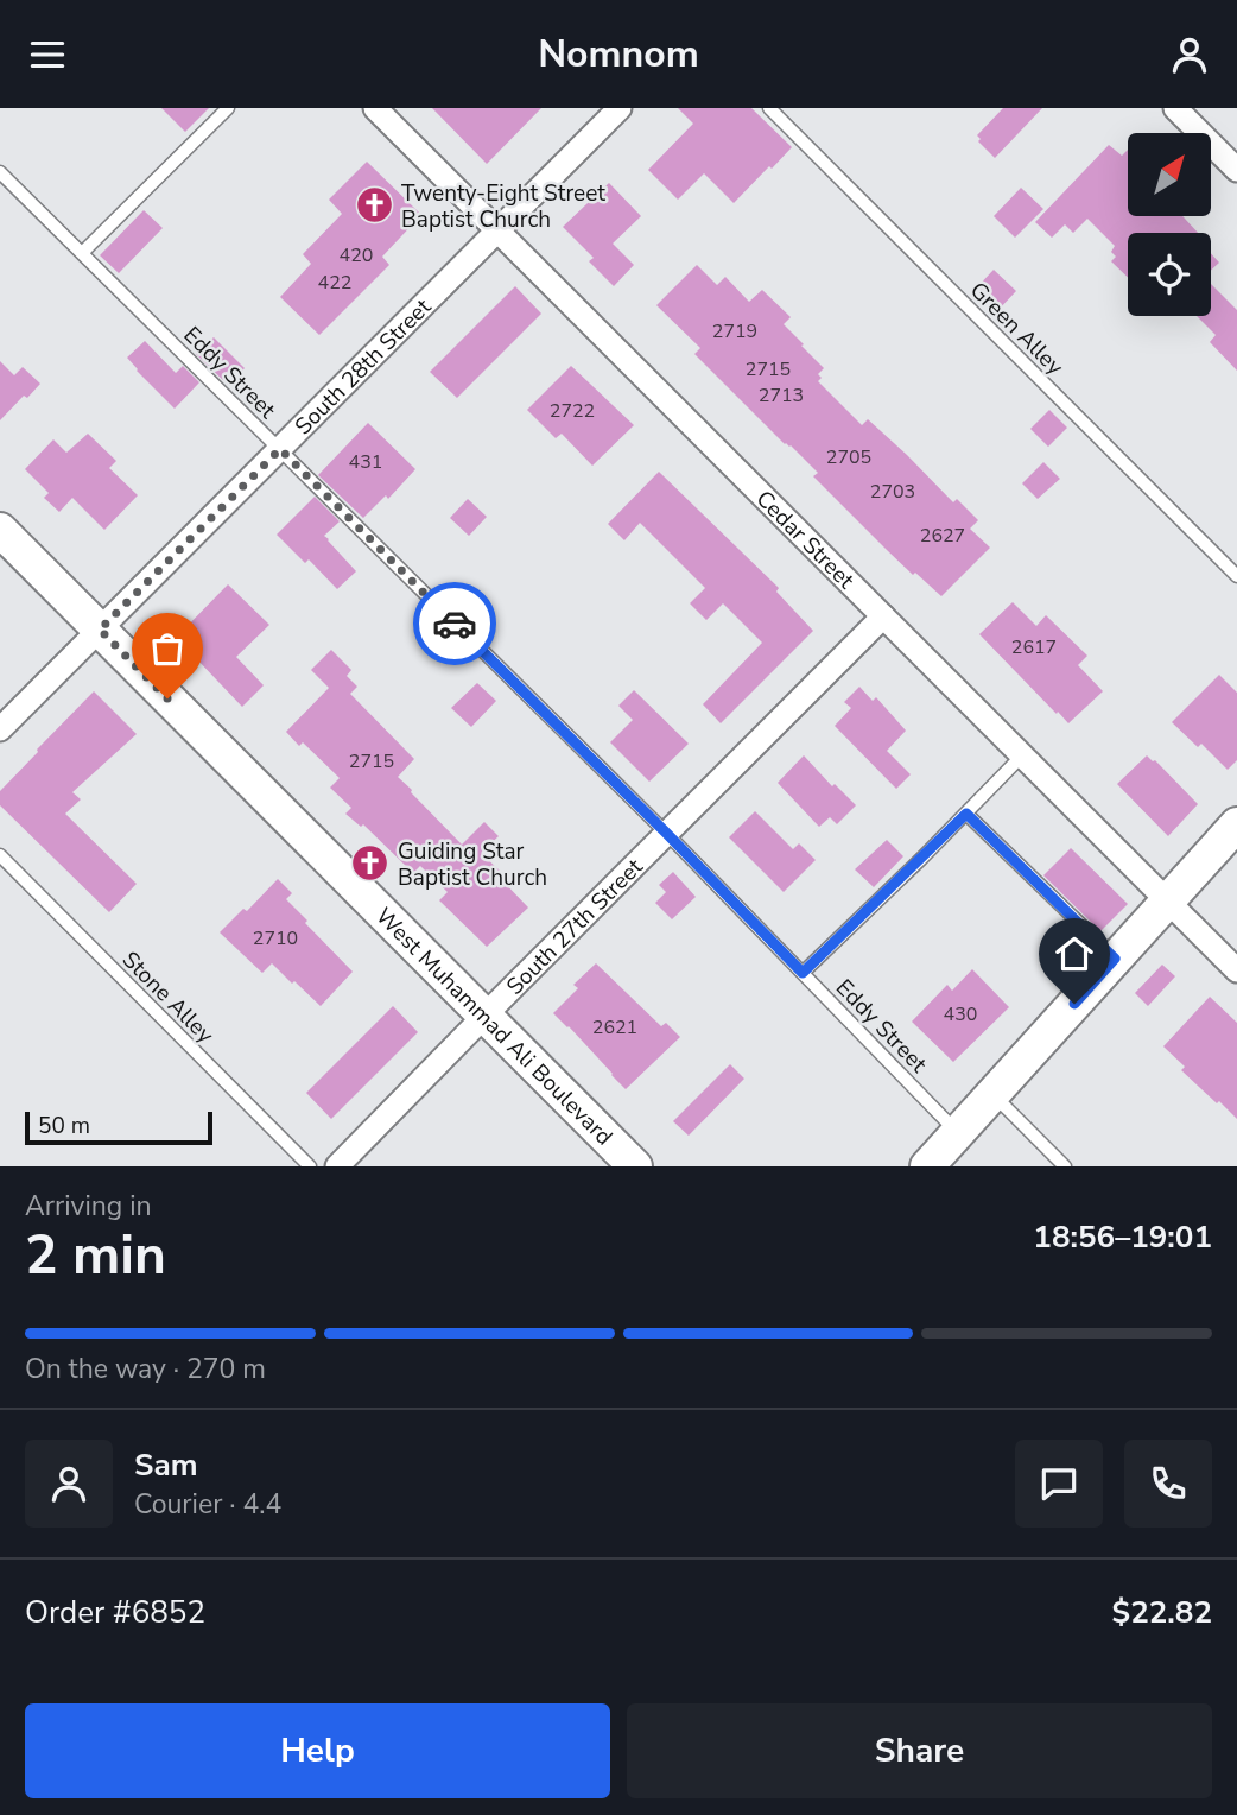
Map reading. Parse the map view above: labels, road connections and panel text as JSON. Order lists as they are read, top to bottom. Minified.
{"streets":{"main road":["West Muhammad Ali Boulevard"],"street":["South 28th Street","Cedar Street","South 27th Street"],"lane":["Green Alley","Eddy Street","Stone Alley"]},"crossings":[["South 28th Street","Eddy Street"],["South 28th Street","Cedar Street"],["South 28th Street","West Muhammad Ali Boulevard"],["Eddy Street","South 27th Street"],["Cedar Street","South 27th Street"],["South 27th Street","West Muhammad Ali Boulevard"]],"places":{"church":["Twenty-Eight Street Baptist Church","Guiding Star Baptist Church"]},"house_numbers":["420","422","2719","2715","2713","2722","2705","431","2703","2627","2617","2715","2710","430","2621"],"scale_bar":"50 m","north":"top right","page":{"header":"Nomnom","scale":"50 m","heading":["2 min","Arriving in","18:56–19:01"],"panel":["Sam","Courier · 4.4","Order #6852","$22.82"],"bar":"On the way · 270 m","buttons":["Help","Share"]}}
